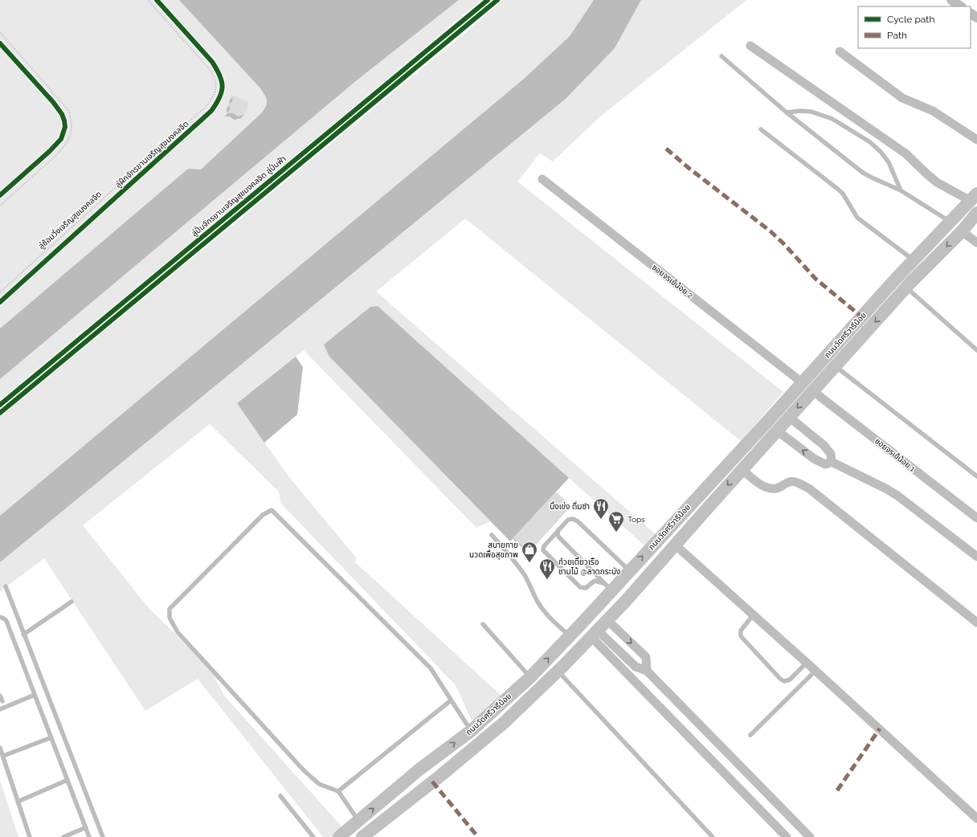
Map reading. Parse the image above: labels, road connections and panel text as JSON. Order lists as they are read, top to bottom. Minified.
{"streets":{"main road":["ถนนวัดศรีวารีน้อย"],"street":["ซอยจรเข้น้อย 2","ซอยจรเข้น้อย 1"],"path":["ลู่ซ้อมวิ่งเจริญสุขมงคลจิต"],"cycle path":["ลู่ฝึกจักรยานเจริญสุขมงคลจิต","ลู่ปั่นจักรยานเจริญสุขมงคลจิต ลู่ปั่นฟ้า"]},"crossings":[["ซอยจรเข้น้อย 2","ถนนวัดศรีวารีน้อย"],["ถนนวัดศรีวารีน้อย","ซอยจรเข้น้อย 1"]],"places":{"restaurant":["นึ่งเข่ง ติ่มซำ","ก๋วยเตี๋ยวเรือ ชามไม้ @ลาดกระบัง"],"supermarket":["Tops"],"shop":["สบายกาย นวดเพื่อสุขภาพ"]},"legend":["Cycle path","Path"]}
